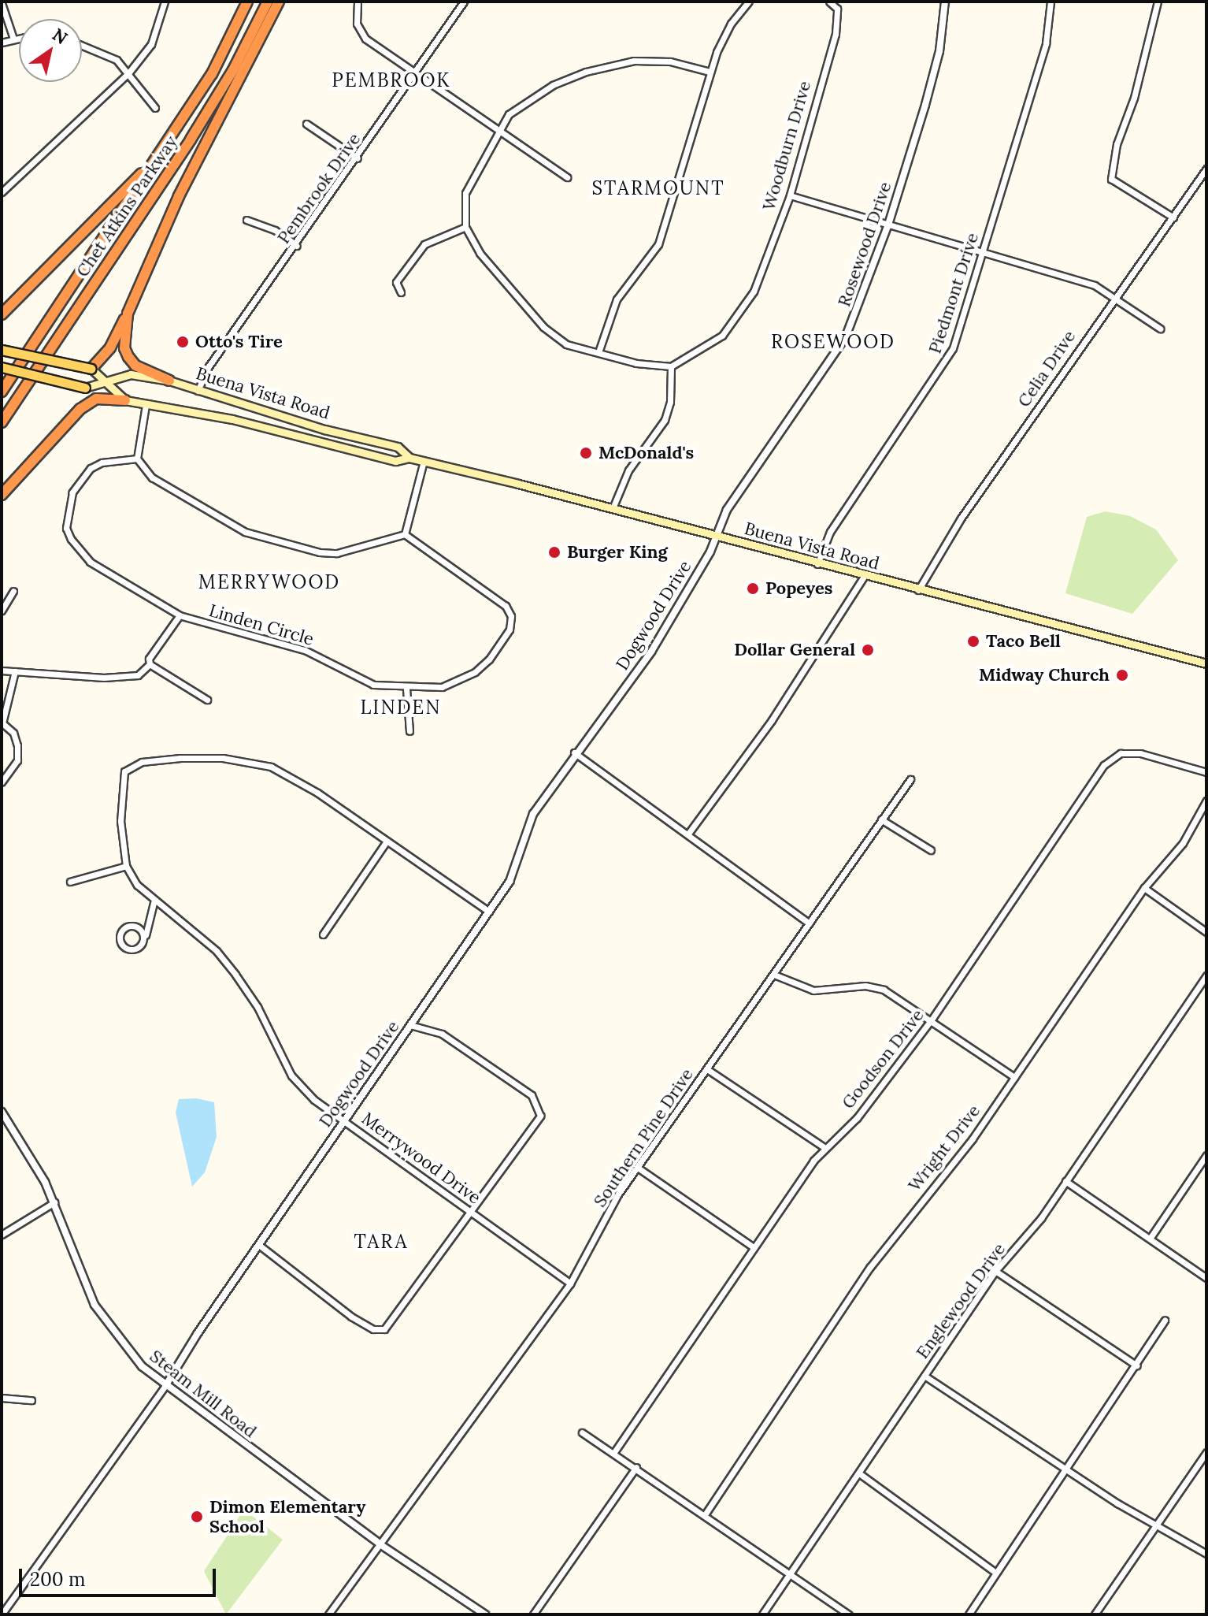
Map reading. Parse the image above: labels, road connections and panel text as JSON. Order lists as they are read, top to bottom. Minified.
{"streets":{"highway":["Chet Atkins Parkway"],"main road":["Buena Vista Road"],"street":["Woodburn Drive","Pembrook Drive","Rosewood Drive","Piedmont Drive","Celia Drive","Dogwood Drive","Linden Circle","Goodson Drive","Southern Pine Drive","Wright Drive","Merrywood Drive","Englewood Drive","Steam Mill Road"]},"crossings":[["Pembrook Drive","Buena Vista Road"],["Rosewood Drive","Buena Vista Road"],["Rosewood Drive","Dogwood Drive"],["Piedmont Drive","Buena Vista Road"],["Celia Drive","Buena Vista Road"],["Buena Vista Road","Dogwood Drive"],["Dogwood Drive","Merrywood Drive"],["Dogwood Drive","Steam Mill Road"],["Southern Pine Drive","Merrywood Drive"],["Southern Pine Drive","Steam Mill Road"]],"districts":["PEMBROOK","STARMOUNT","ROSEWOOD","MERRYWOOD","LINDEN","TARA"],"places":["Otto's Tire","McDonald's","Burger King","Popeyes","Taco Bell","Dollar General","Midway Church","Dimon Elementary School"],"scale_bar":"200 m","north":"top right"}
